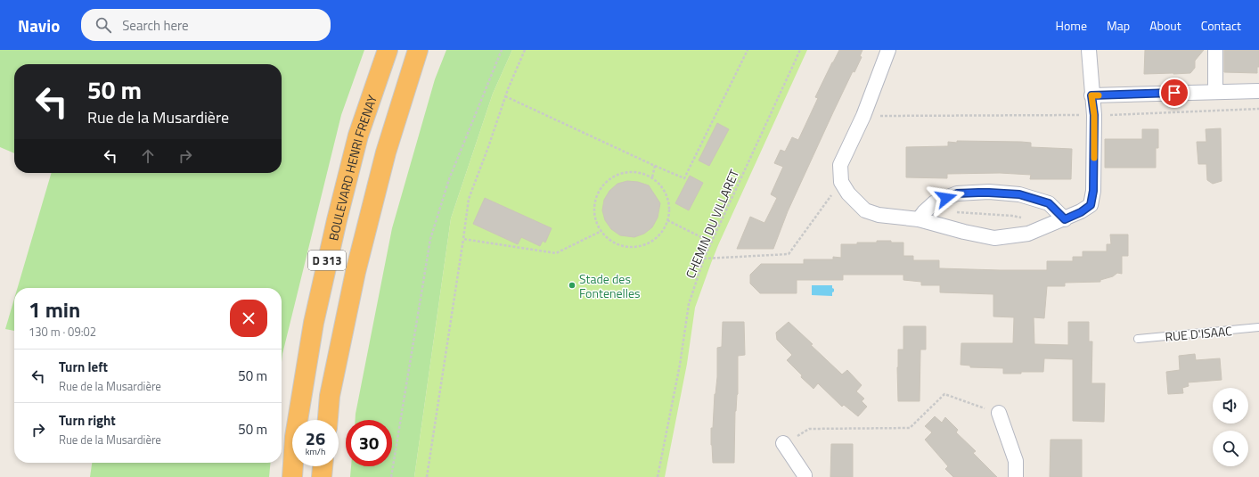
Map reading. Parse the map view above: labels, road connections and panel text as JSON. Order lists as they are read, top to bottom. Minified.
{"streets":{"highway":["BOULEVARD HENRI FRENAY","D 313"],"lane":["RUE D'ISAAC"],"path":["CHEMIN DU VILLARET"]},"places":["Stade des Fontenelles"],"page":{"header":"Navio","search":"Search here","nav":["Home","Map","About","Contact"],"turn":["50 m","Rue de la Musardière"],"heading":["1 min","130 m · 09:02"],"list":[{"name":"Turn left","note":"Rue de la Musardière","value":"50 m"},{"name":"Turn right","note":"Rue de la Musardière","value":"50 m"}],"speed":"26 km/h","limit":"30"}}
